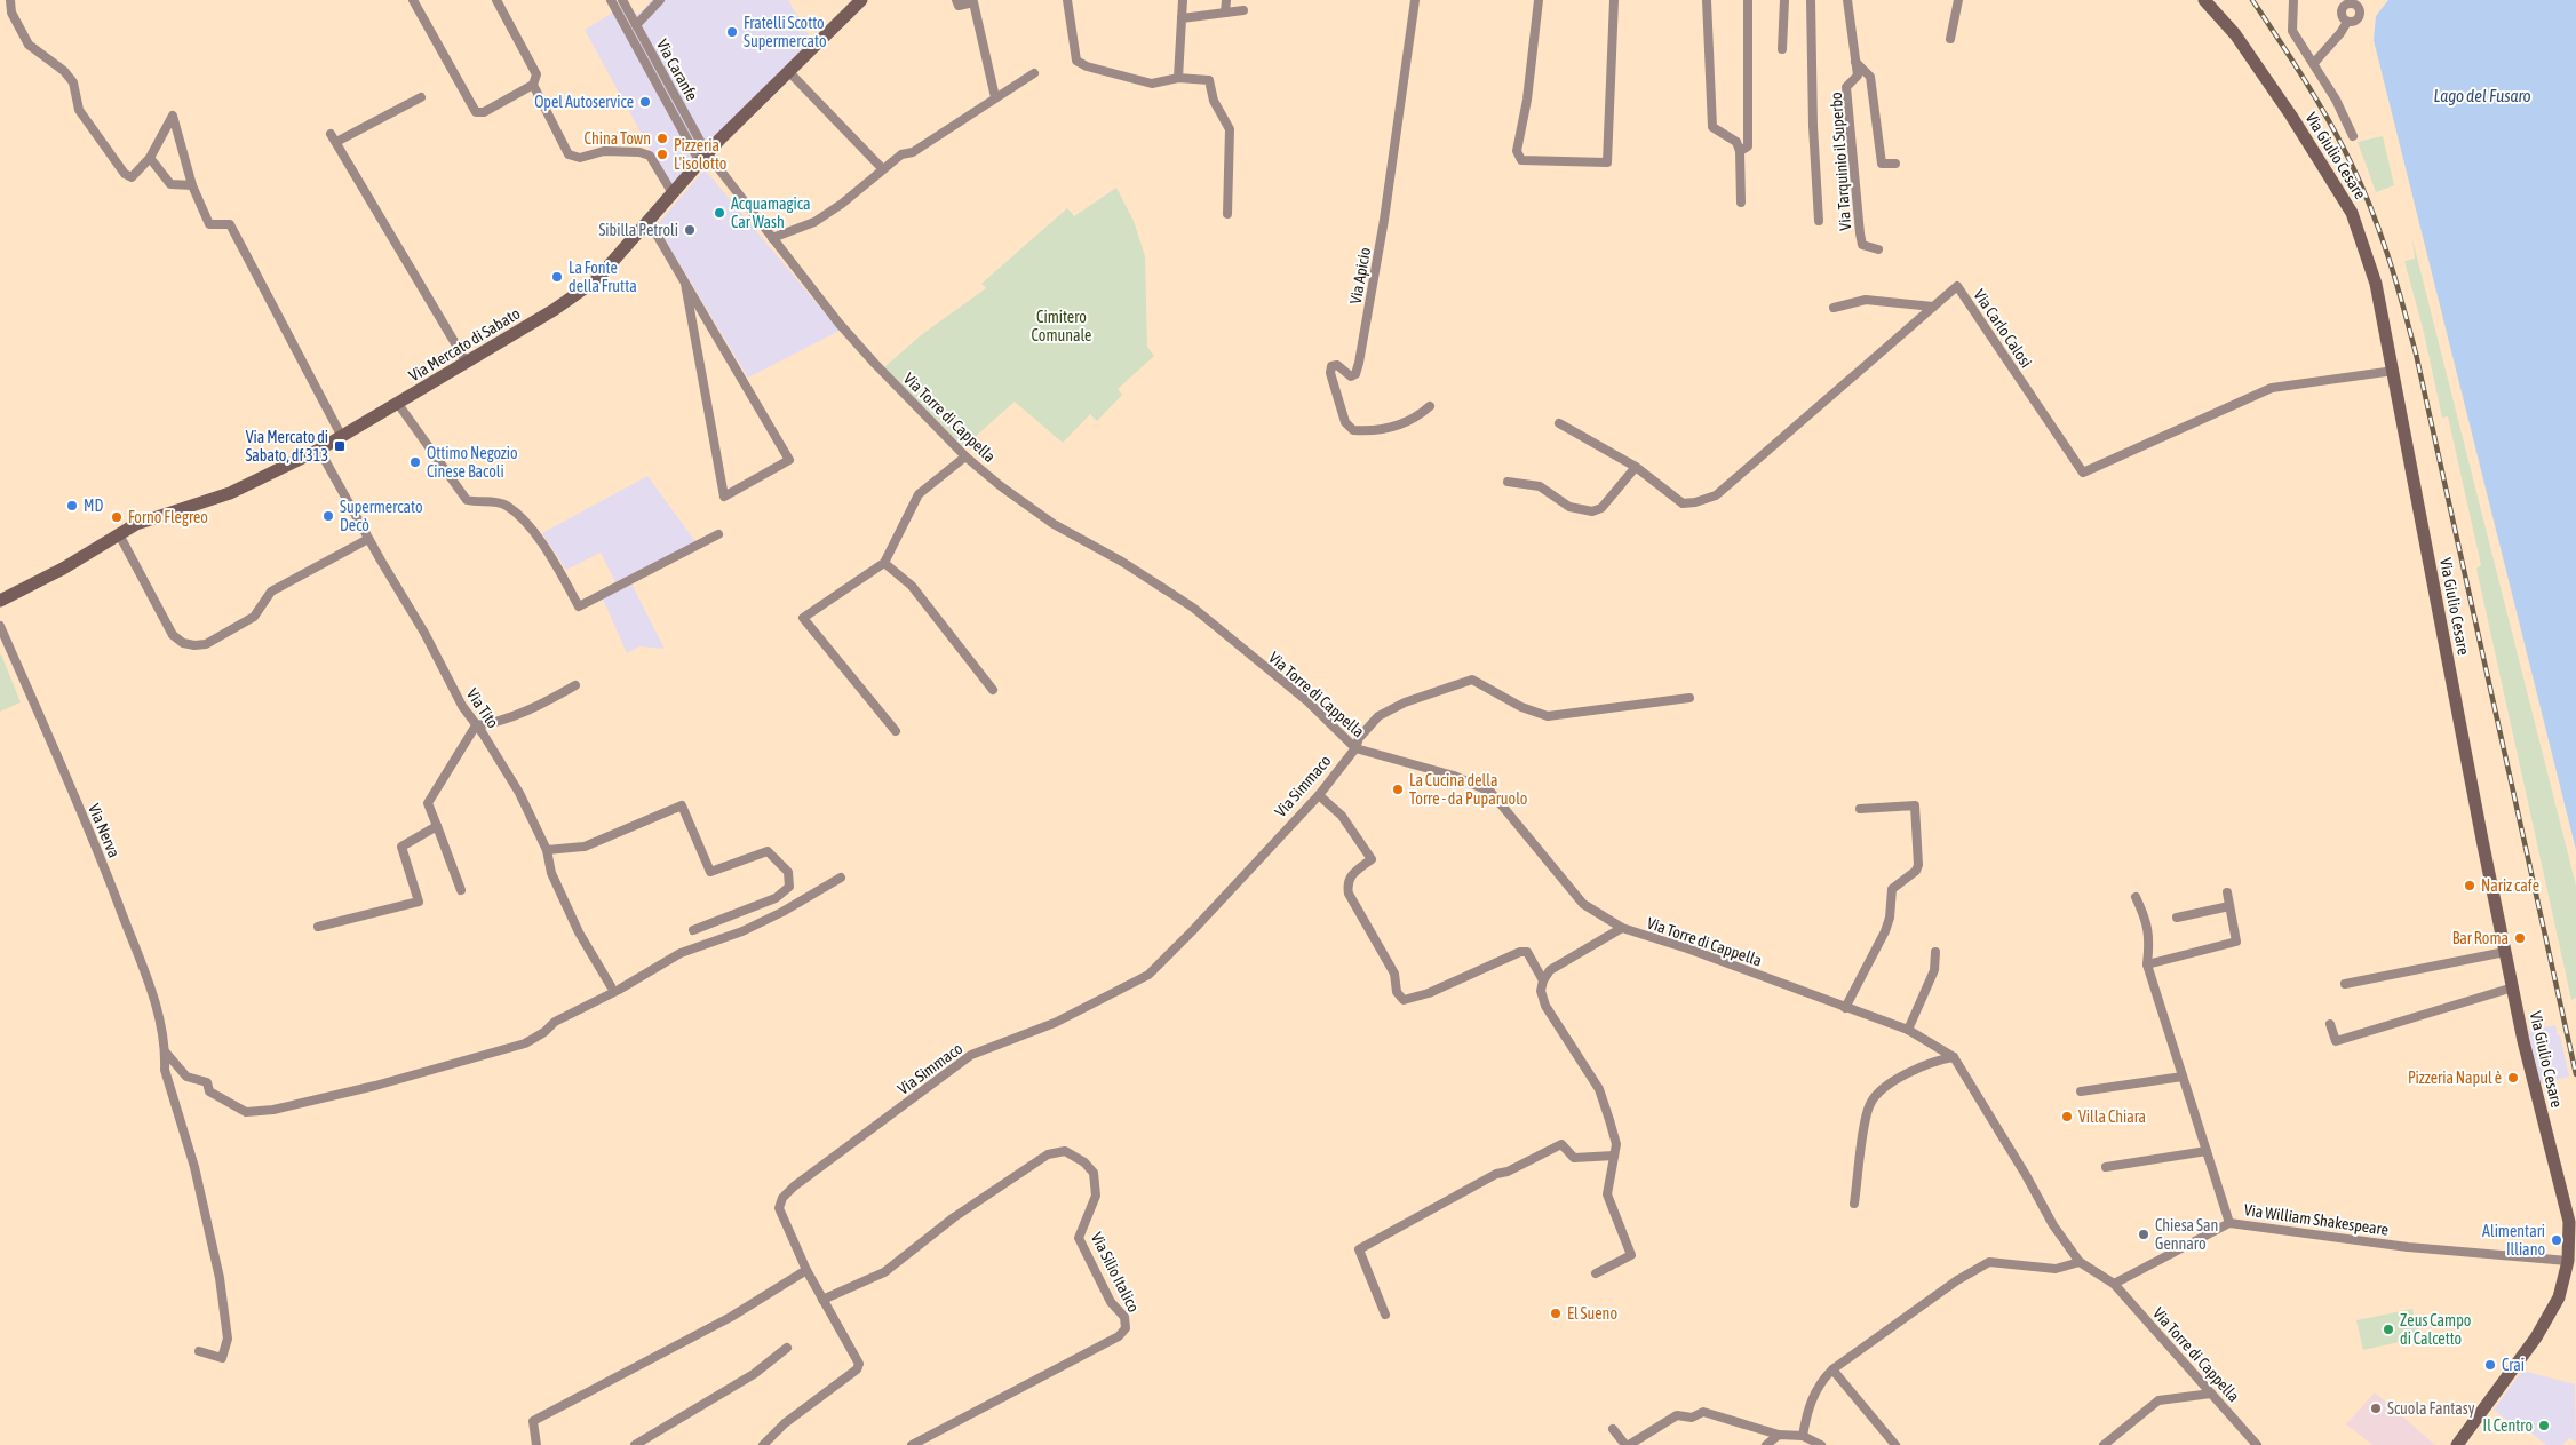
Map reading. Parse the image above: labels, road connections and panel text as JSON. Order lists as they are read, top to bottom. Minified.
{"streets":{"street":["Via Caranfe","Via Giulio Cesare","Via Tarquinio il Superbo","Via Apicio","Via Carlo Calosi","Via Mercato di Sabato","Via Torre di Cappella","Via Tito","Via Simmaco","Via Nerva","Via William Shakespeare","Via Silio Italico"]},"crossings":[["Via Caranfe","Via Mercato di Sabato"],["Via Caranfe","Via Torre di Cappella"],["Via Giulio Cesare","Via Carlo Calosi"],["Via Giulio Cesare","Via William Shakespeare"],["Via Mercato di Sabato","Via Torre di Cappella"],["Via Mercato di Sabato","Via Tito"],["Via Torre di Cappella","Via Simmaco"],["Via Simmaco","Via Silio Italico"]],"water":["Lago del Fusaro"],"parks":["Cimitero Comunale"],"places":{"other":["Fratelli Scotto Supermercato","Opel Autoservice","China Town","Pizzeria L'isolotto","Acquamagica Car Wash","Sibilla Petroli","La Fonte della Frutta","Ottimo Negozio Cinese Bacoli","MD","Supermercato Decò","Forno Flegreo","La Cucina della Torre - da Puparuolo","Nariz cafe","Bar Roma","Pizzeria Napul è","Villa Chiara","Chiesa San Gennaro","Alimentari Illiano","El Sueno","Zeus Campo di Calcetto","Crai","Scuola Fantasy","Il Centro"],"transit":["Via Mercato di Sabato, df 313"]}}
